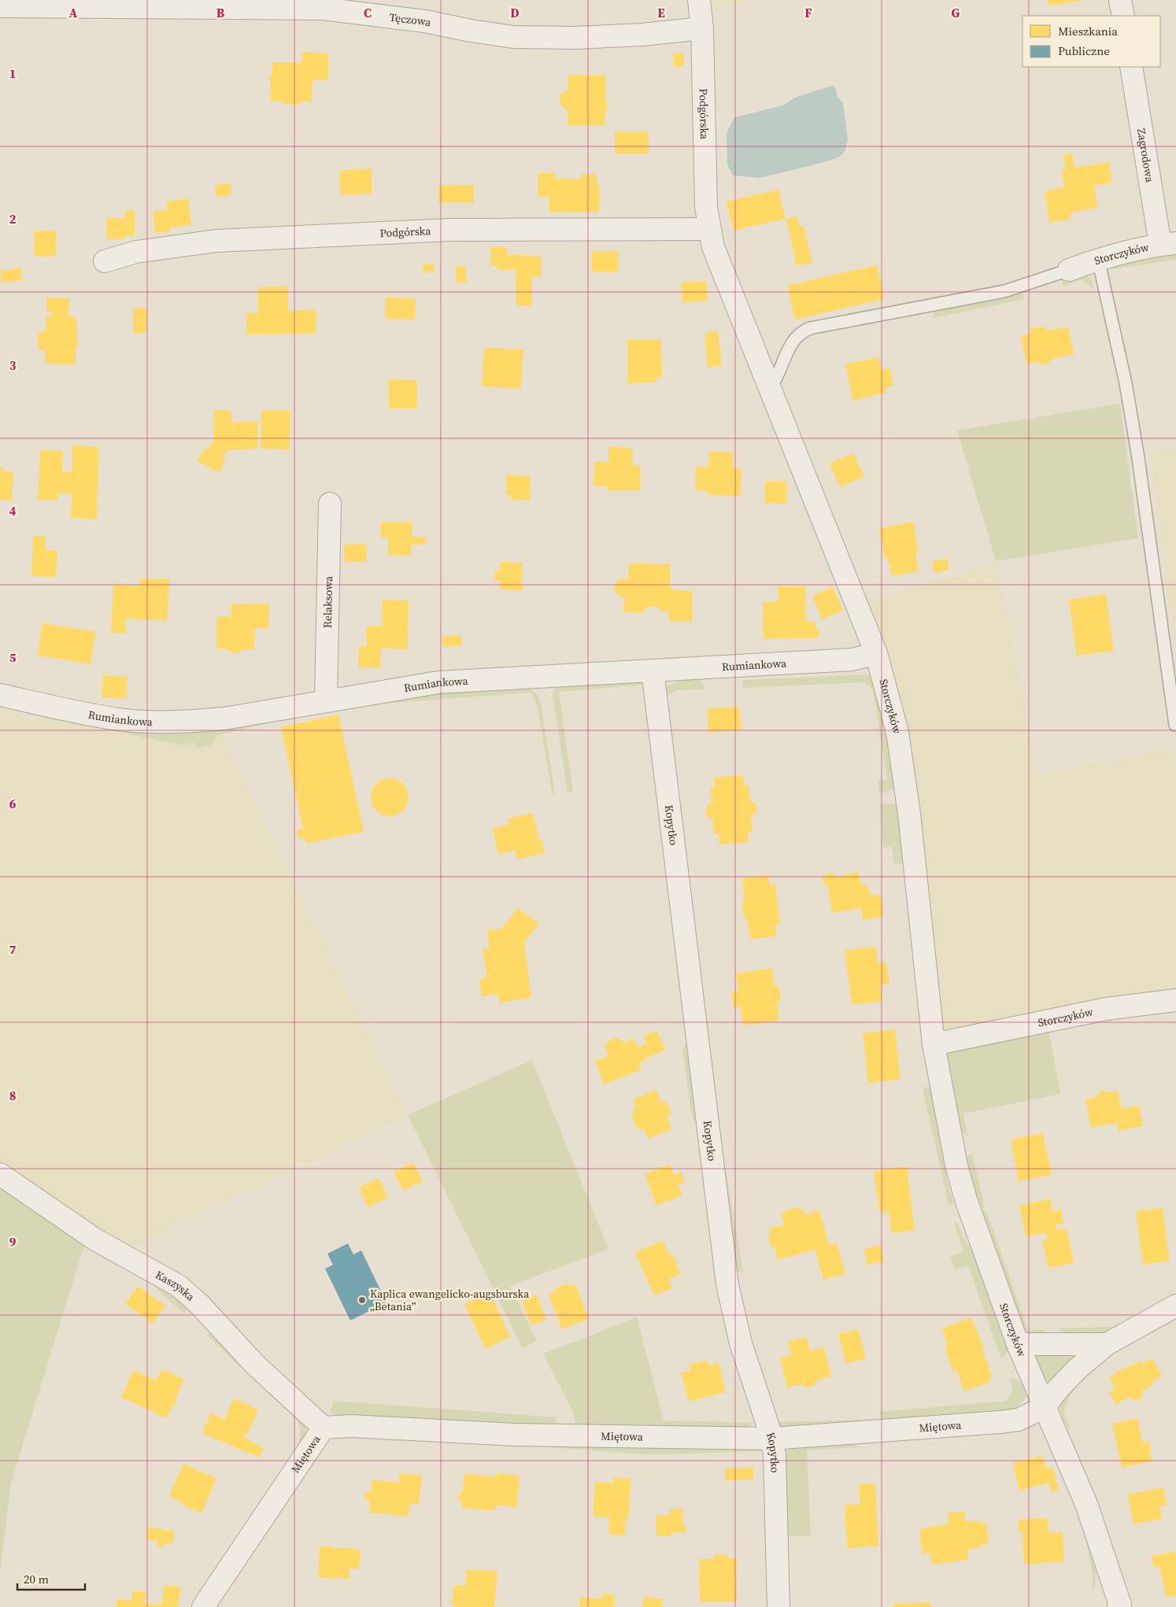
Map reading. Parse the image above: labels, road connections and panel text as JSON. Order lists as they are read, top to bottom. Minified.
{"streets":{"street":["Tęczowa","Podgórska","Zagrodowa","Storczyków","Relaksowa","Rumiankowa","Kopytko","Kaszyska","Miętowa"]},"crossings":[["Tęczowa","Podgórska"],["Podgórska","Storczyków"],["Zagrodowa","Storczyków"],["Storczyków","Rumiankowa"],["Storczyków","Miętowa"],["Relaksowa","Rumiankowa"],["Rumiankowa","Kopytko"],["Kopytko","Miętowa"],["Kaszyska","Miętowa"]],"places":["Kaplica ewangelicko-augsburska „Betania”"],"legend":["Mieszkania","Publiczne"],"scale_bar":"20 m","grid":{"columns":["A","B","C","D","E","F","G"],"rows":["1","2","3","4","5","6","7","8","9"]}}
